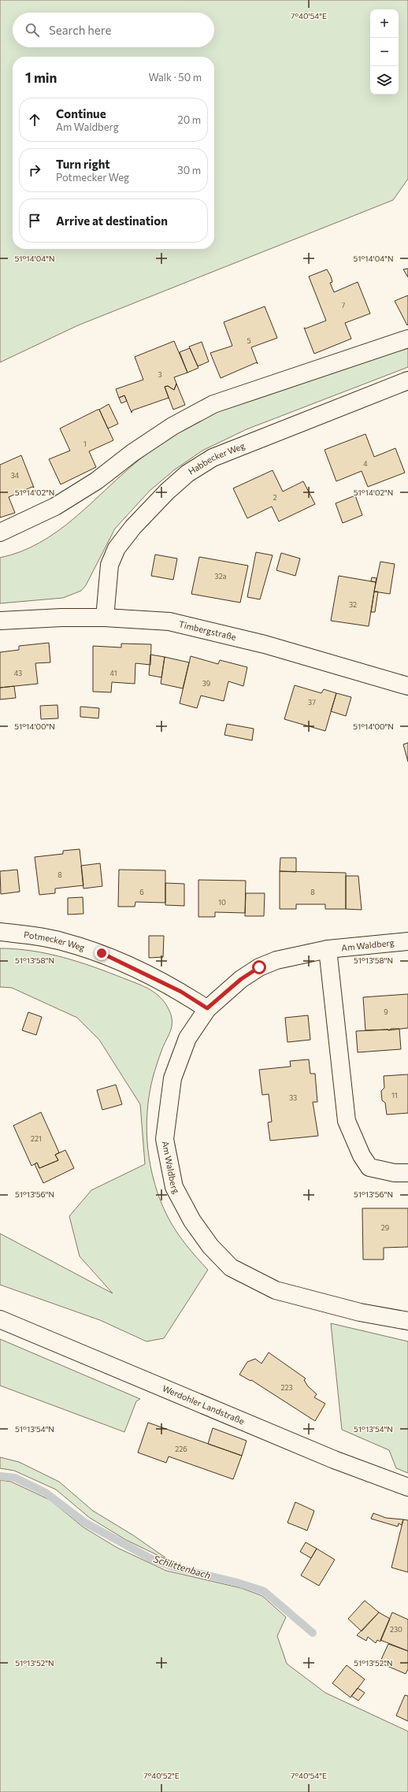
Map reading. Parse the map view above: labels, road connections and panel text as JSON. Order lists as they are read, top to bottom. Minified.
{"streets":{"street":["Habbecker Weg","Timbergstraße","Potmecker Weg","Am Waldberg","Werdohler Landstraße"]},"crossings":[["Habbecker Weg","Timbergstraße"],["Potmecker Weg","Am Waldberg"]],"water":["Schlittenbach"],"house_numbers":["7","5","3","1","4","34","2","32a","32","43","41","39","37","8","6","8","10","9","11","33","221","29","223","226","230"],"page":{"map_buttons":["+","−"],"search":"Search here","heading":["1 min","Walk · 50 m"],"list":[["Continue","Am Waldberg","20 m"],["Turn right","Potmecker Weg","30 m"],"Arrive at destination"]},"coordinates":["7°40'54\"E","51°14'04\"N","51°14'02\"N","51°14'00\"N","51°13'58\"N","51°13'56\"N","51°13'54\"N","51°13'52\"N","7°40'52\"E"]}
